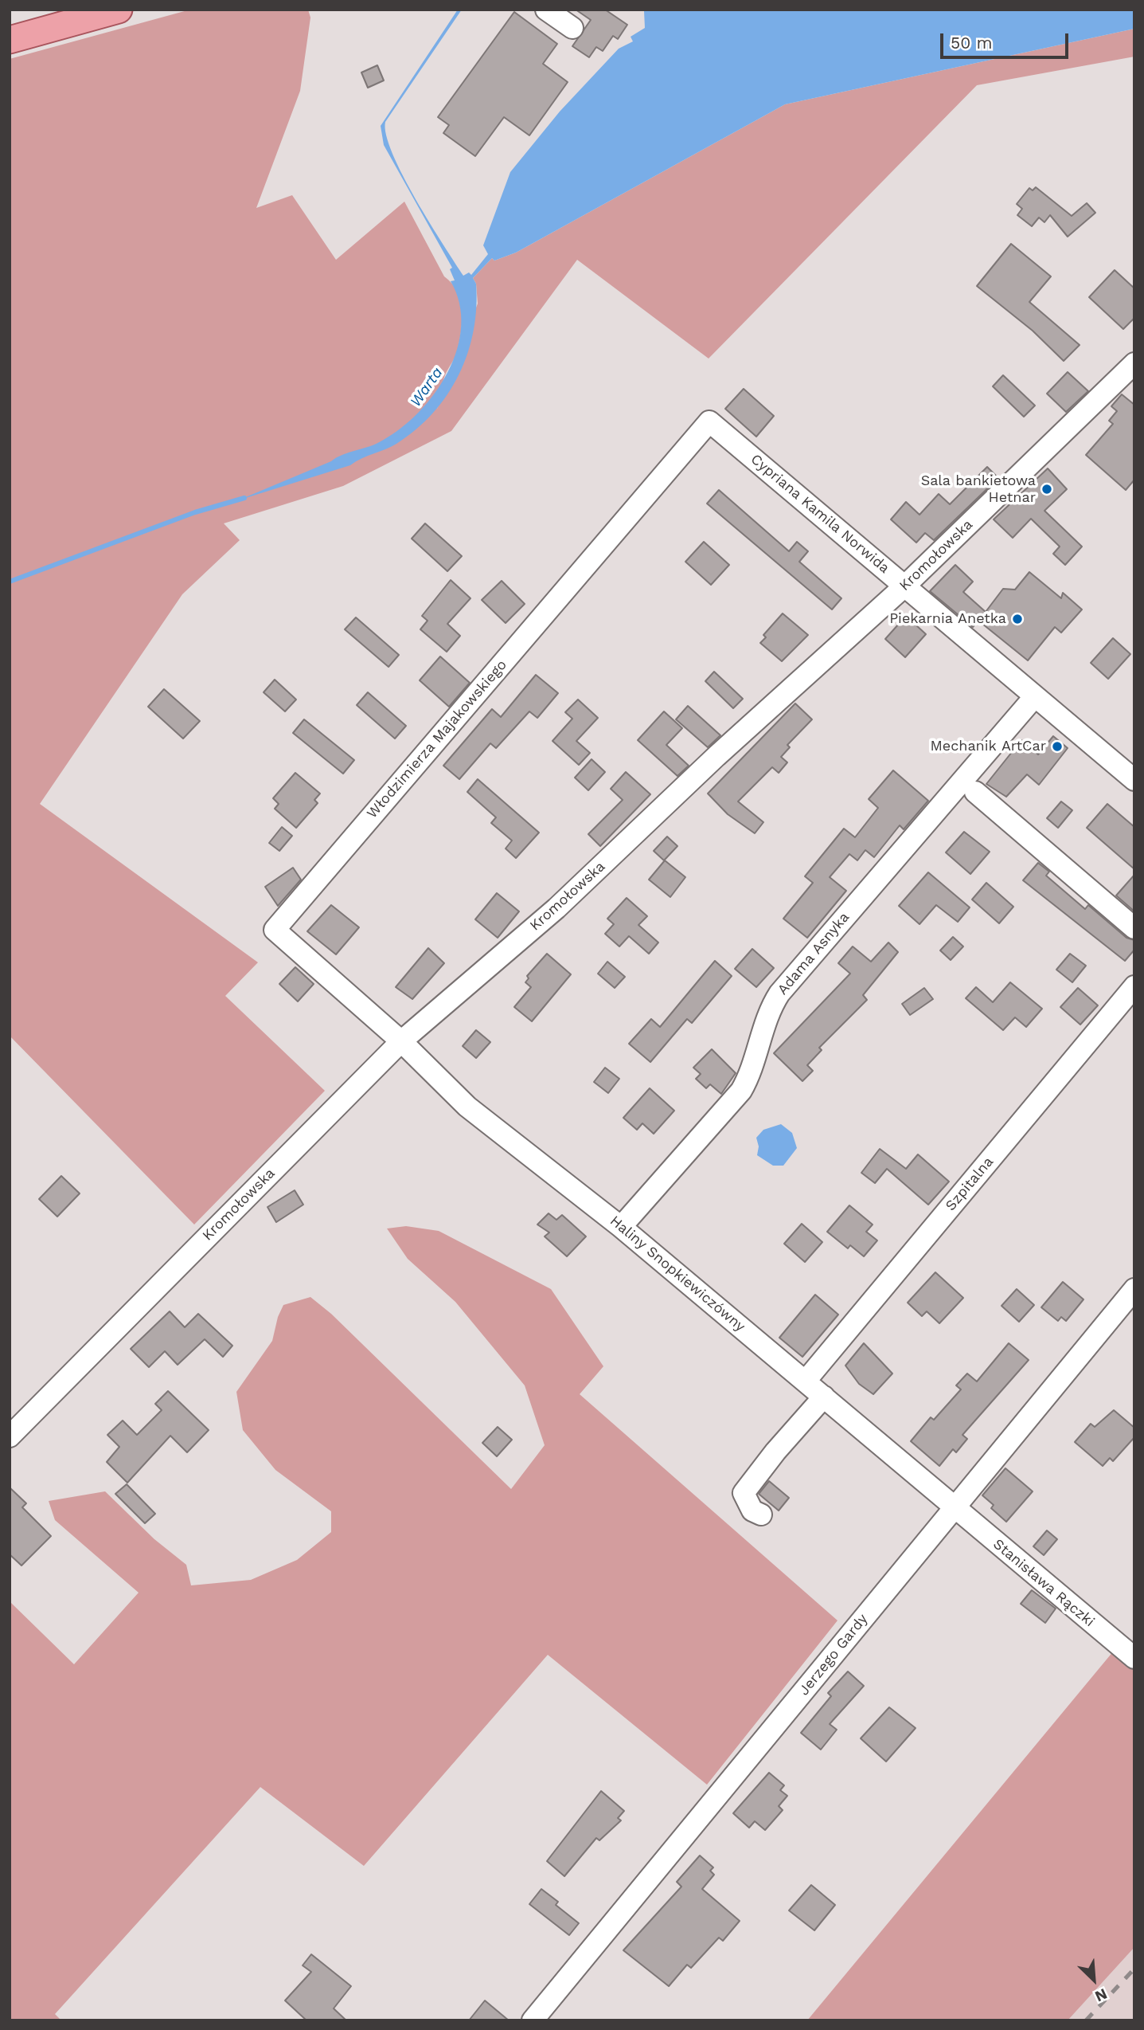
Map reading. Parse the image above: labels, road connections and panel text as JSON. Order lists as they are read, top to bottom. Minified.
{"streets":{"street":["Cypriana Kamila Norwida","Kromołowska","Włodzimierza Majakowskiego","Adama Asnyka","Szpitalna","Haliny Snopkiewiczówny","Stanisława Rączki","Jerzego Gardy"]},"crossings":[["Cypriana Kamila Norwida","Kromołowska"],["Cypriana Kamila Norwida","Włodzimierza Majakowskiego"],["Cypriana Kamila Norwida","Adama Asnyka"],["Kromołowska","Włodzimierza Majakowskiego"],["Kromołowska","Haliny Snopkiewiczówny"],["Włodzimierza Majakowskiego","Haliny Snopkiewiczówny"],["Adama Asnyka","Haliny Snopkiewiczówny"],["Szpitalna","Haliny Snopkiewiczówny"],["Haliny Snopkiewiczówny","Stanisława Rączki"],["Haliny Snopkiewiczówny","Jerzego Gardy"],["Stanisława Rączki","Jerzego Gardy"]],"water":["Warta"],"places":["Sala bankietowa Hetnar","Piekarnia Anetka","Mechanik ArtCar"],"scale_bar":"50 m","north":"bottom right"}
